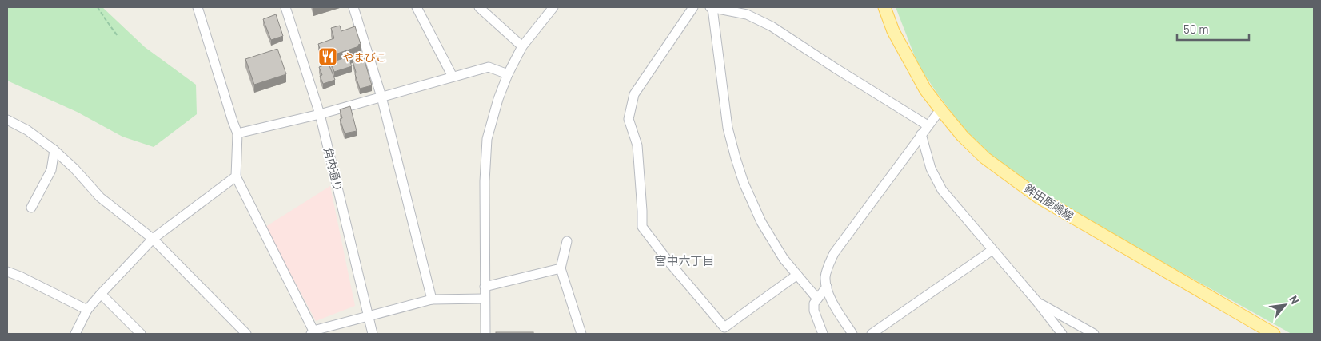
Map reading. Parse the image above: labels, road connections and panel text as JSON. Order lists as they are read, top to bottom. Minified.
{"streets":{"main road":["鉾田鹿嶋線"],"street":["角内通り"]},"districts":["宮中六丁目"],"places":{"restaurant":["やまびこ"]},"scale_bar":"50 m","north":"top right"}
